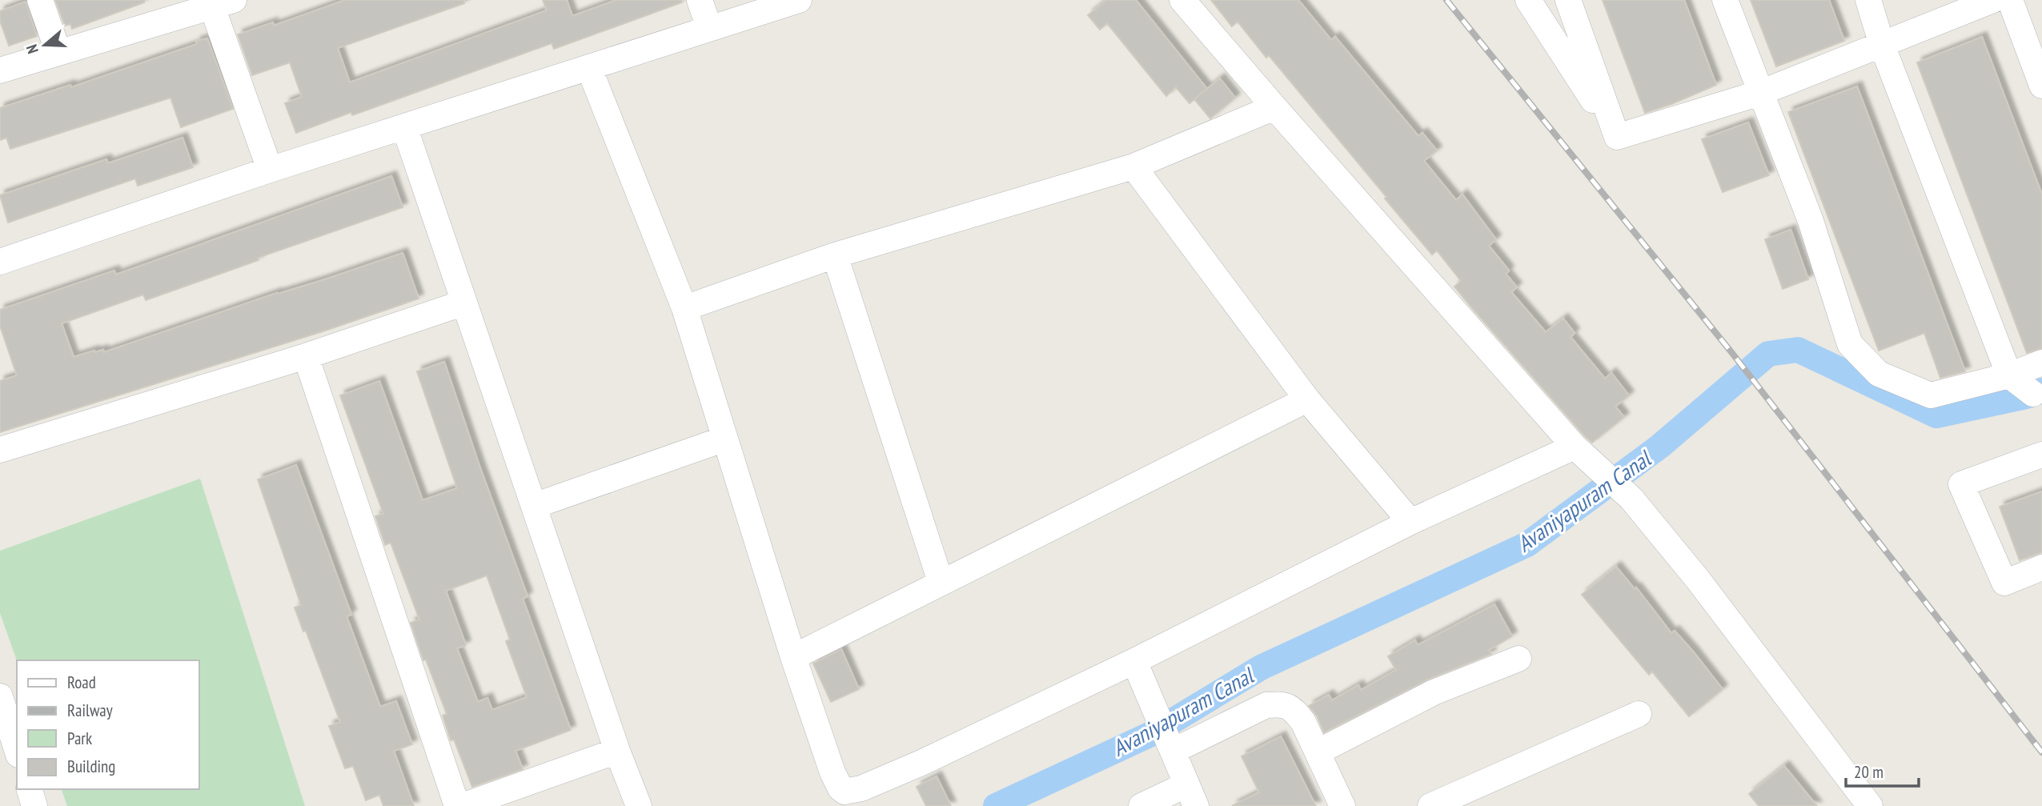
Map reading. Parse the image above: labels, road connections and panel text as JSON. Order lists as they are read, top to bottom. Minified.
{"water":["Avaniyapuram Canal"],"legend":["Road","Railway","Park","Building"],"scale_bar":"20 m","north":"left"}
